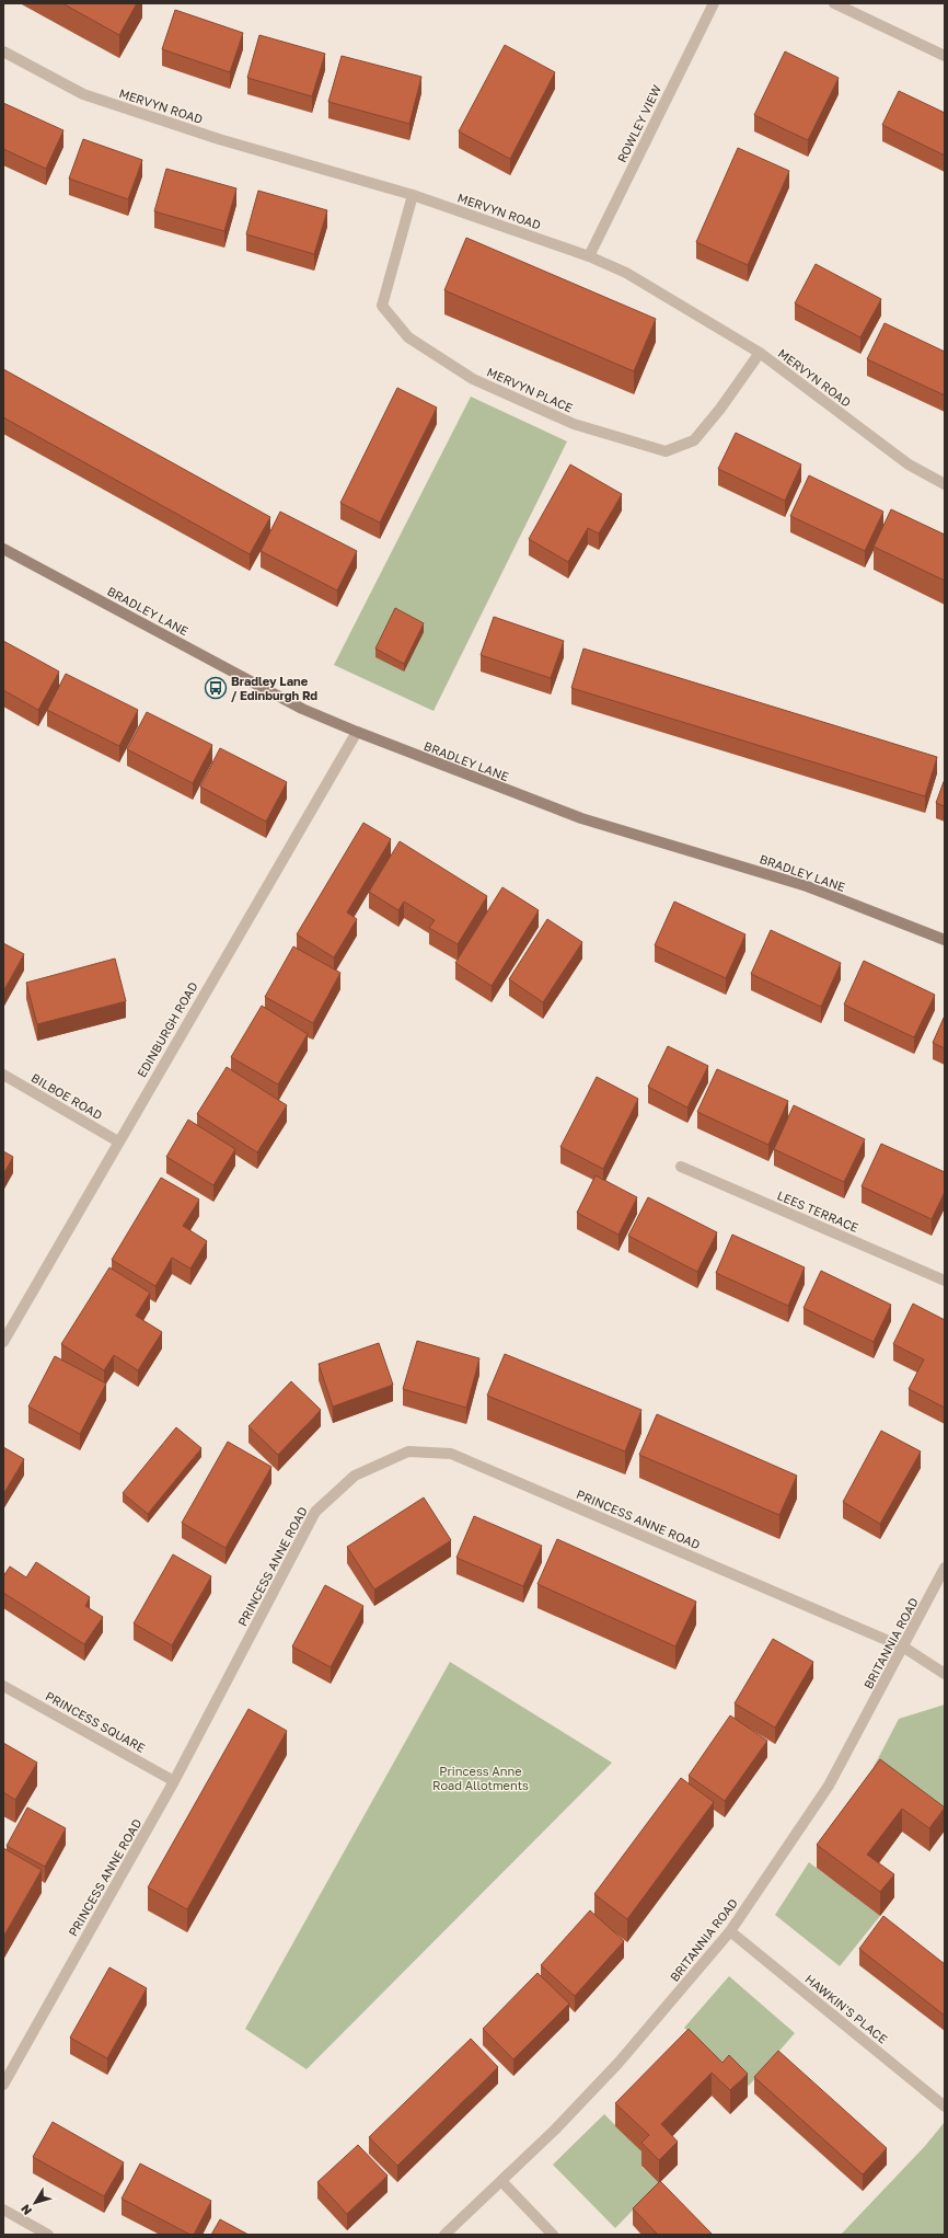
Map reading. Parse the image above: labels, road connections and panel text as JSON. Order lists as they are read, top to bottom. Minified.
{"streets":{"street":["MERVYN ROAD","ROWLEY VIEW","MERVYN PLACE","BRADLEY LANE","EDINBURGH ROAD","BILBOE ROAD","LEES TERRACE","PRINCESS ANNE ROAD","BRITANNIA ROAD","PRINCESS SQUARE","HAWKIN'S PLACE"]},"crossings":[["MERVYN ROAD","ROWLEY VIEW"],["MERVYN ROAD","MERVYN PLACE"],["BRADLEY LANE","EDINBURGH ROAD"],["EDINBURGH ROAD","BILBOE ROAD"],["PRINCESS ANNE ROAD","BRITANNIA ROAD"],["PRINCESS ANNE ROAD","PRINCESS SQUARE"],["BRITANNIA ROAD","HAWKIN'S PLACE"]],"parks":["Princess Anne Road Allotments"],"places":{"bus stop":["Bradley Lane / Edinburgh Rd"]},"north":"bottom left"}
